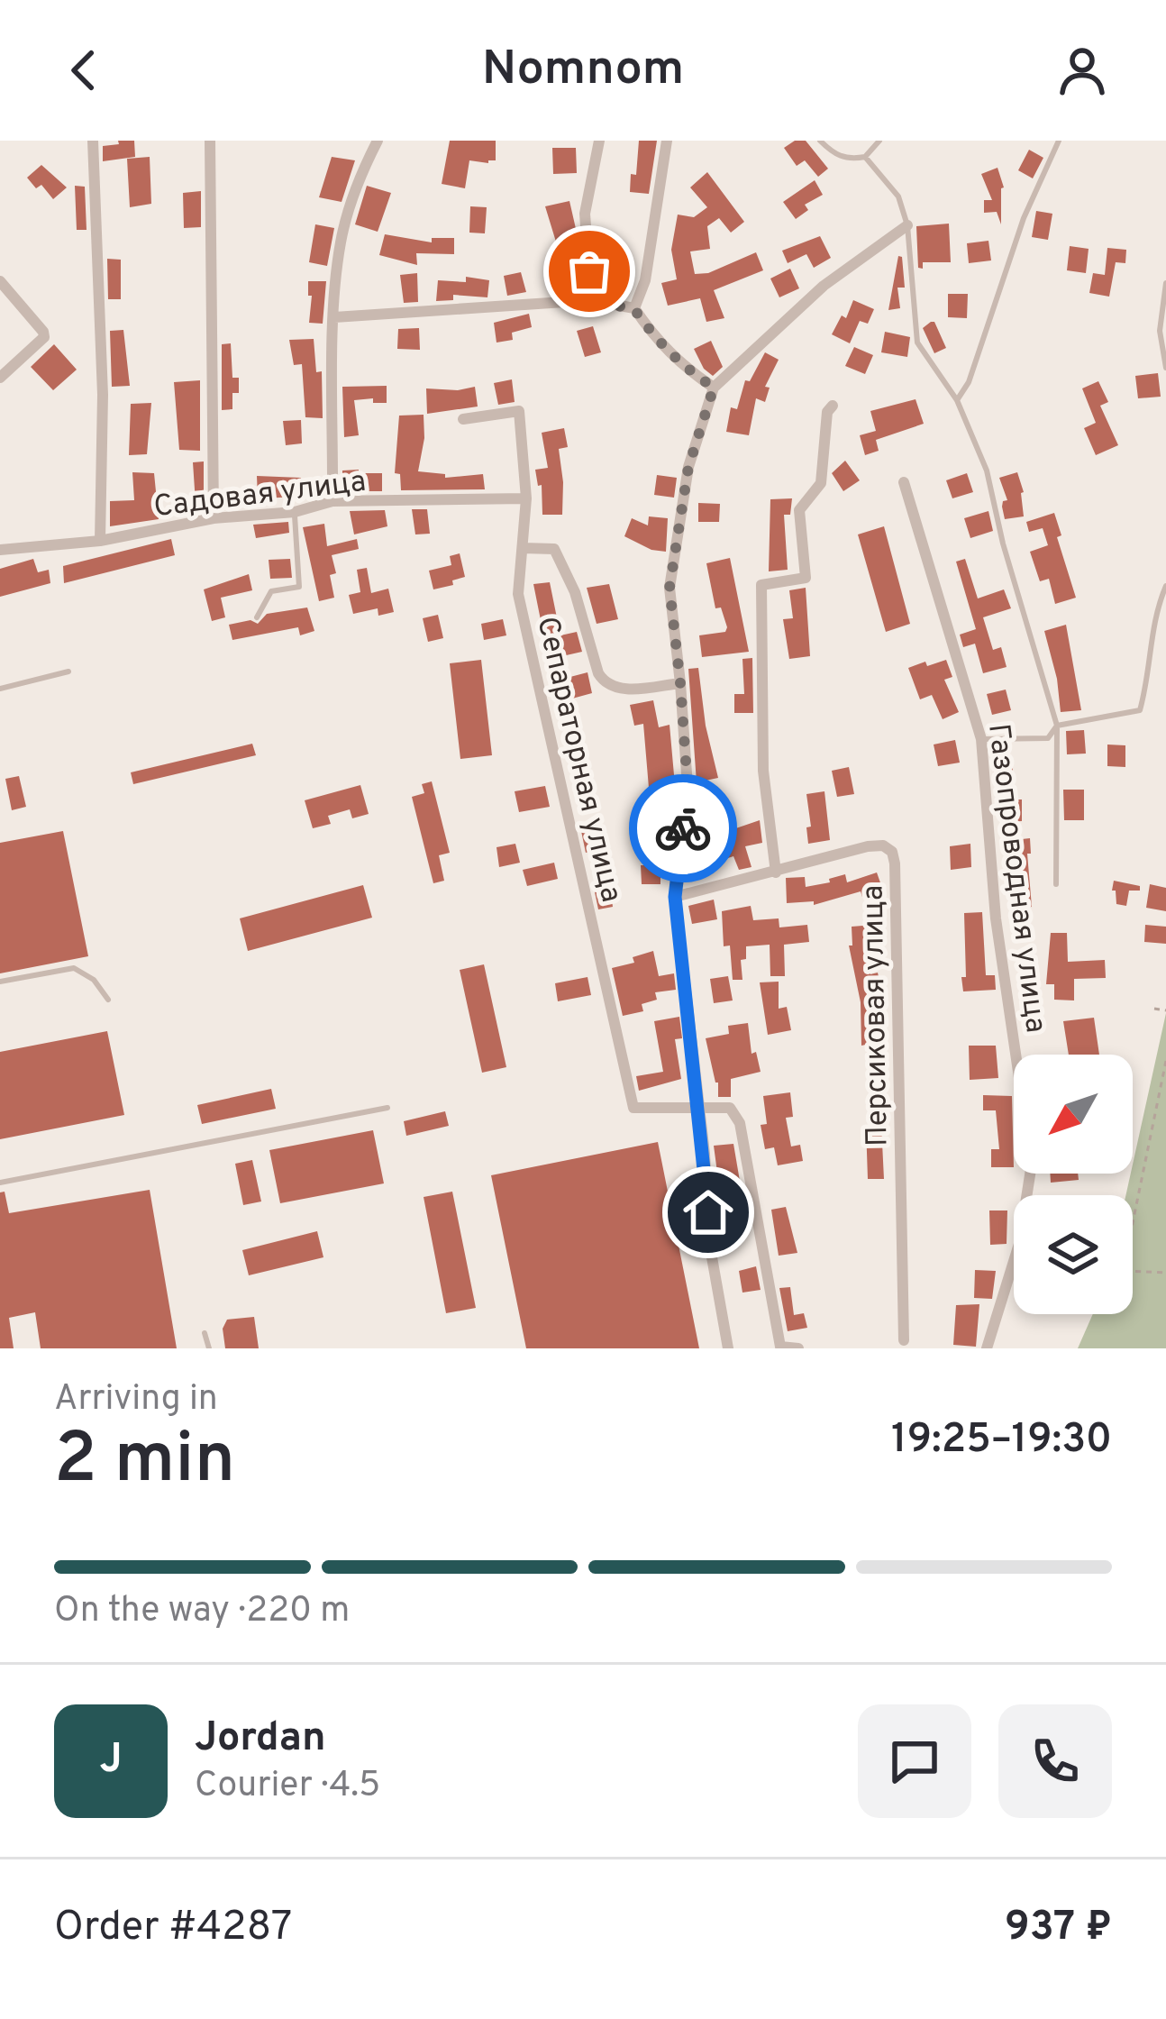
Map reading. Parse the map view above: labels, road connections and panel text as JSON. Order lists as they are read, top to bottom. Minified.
{"streets":{"street":["Садовая улица","Сепараторная улица","Газопроводная улица","Персиковая улица"]},"crossings":[["Садовая улица","Сепараторная улица"]],"north":"bottom left","page":{"header":"Nomnom","heading":["2 min","Arriving in","19:25–19:30"],"panel":["Jordan","Courier · 4.5","Order #4287","937 ₽"],"bar":"On the way · 220 m","round":"J"}}
